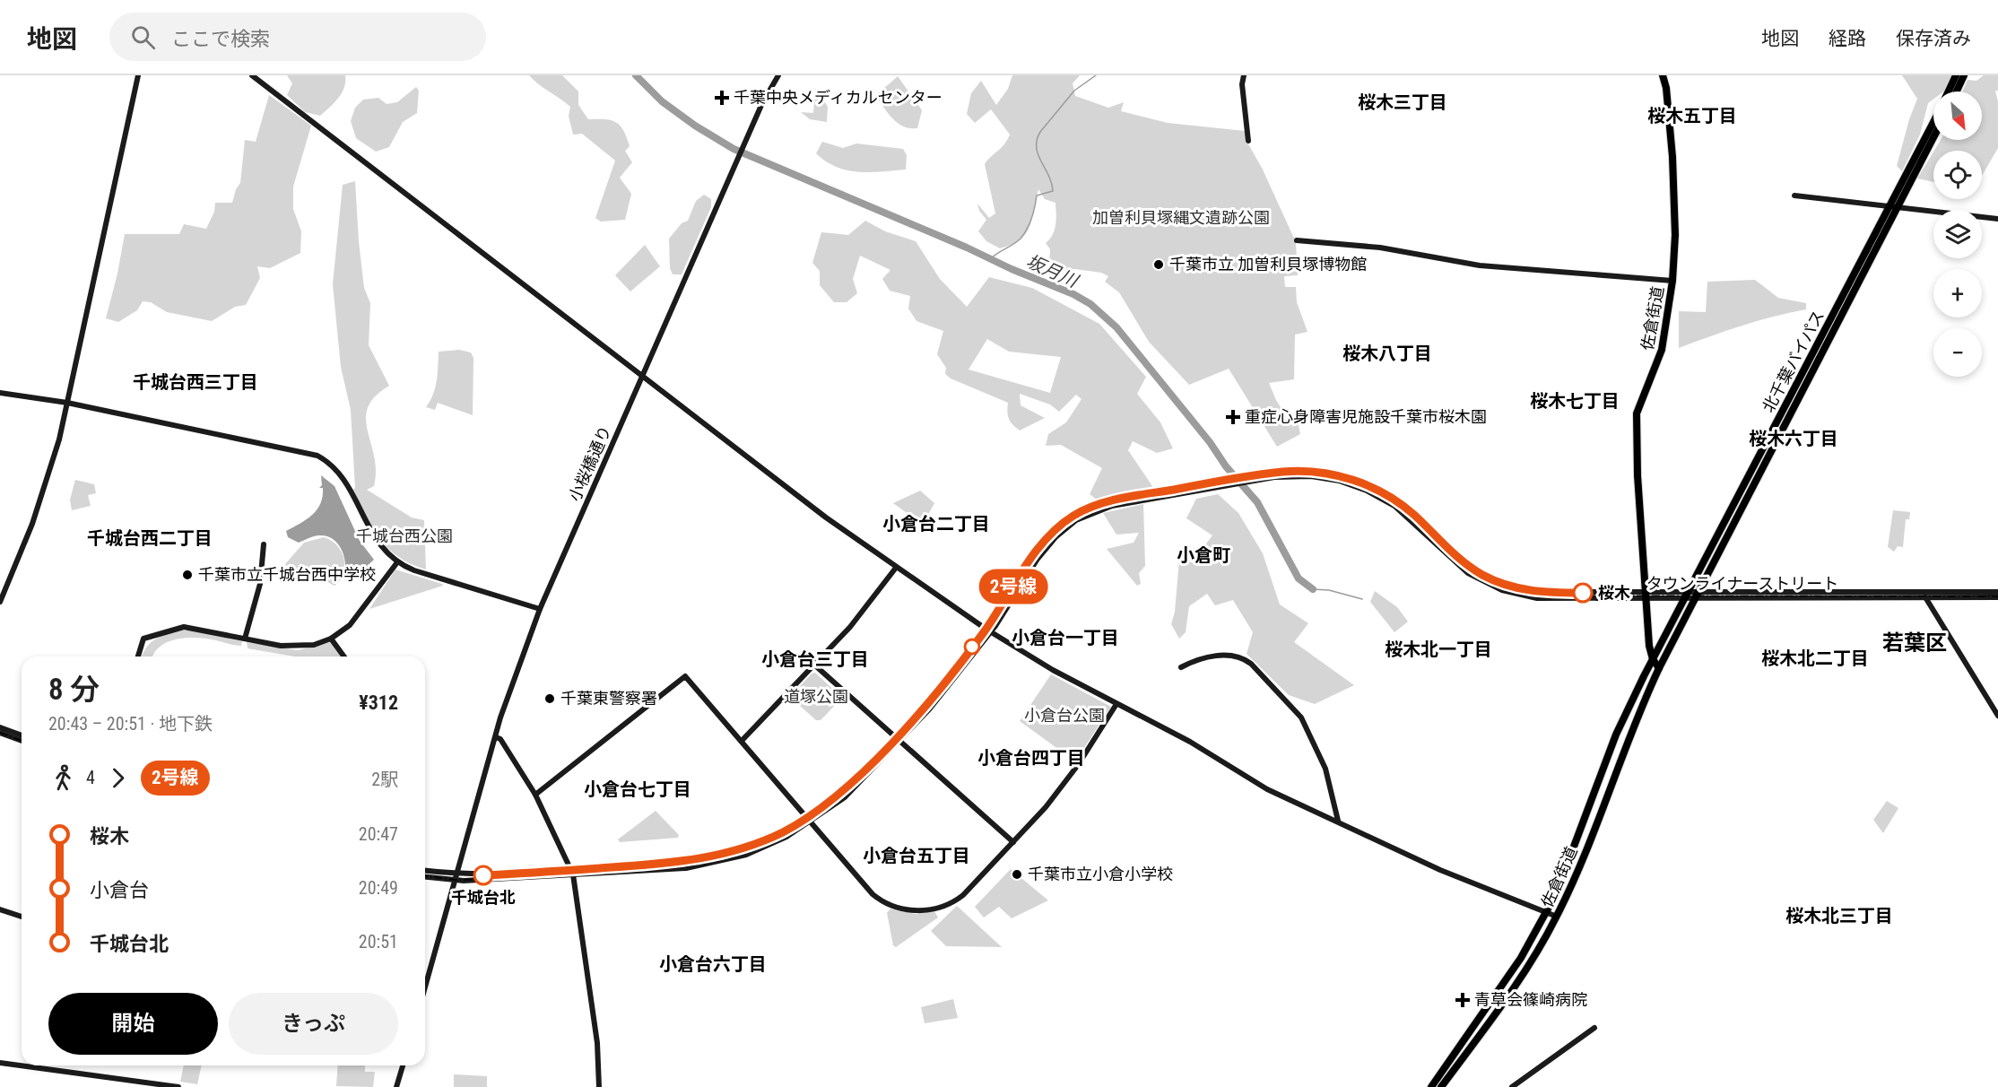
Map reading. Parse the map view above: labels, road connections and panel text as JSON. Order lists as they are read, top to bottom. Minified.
{"streets":{"highway":["佐倉街道","北千葉バイパス"],"street":["小桜橋通り","タウンライナーストリート"]},"crossings":[["佐倉街道","北千葉バイパス"],["佐倉街道","タウンライナーストリート"],["北千葉バイパス","タウンライナーストリート"],["小桜橋通り","タウンライナーストリート"]],"districts":["桜木三丁目","桜木五丁目","桜木八丁目","千城台西三丁目","桜木七丁目","桜木六丁目","小倉台二丁目","千城台西二丁目","小倉町","小倉台一丁目","若葉区","桜木北一丁目","桜木北二丁目","小倉台三丁目","小倉台四丁目","小倉台七丁目","小倉台五丁目","桜木北三丁目","小倉台六丁目"],"water":["坂月川"],"parks":["加曽利貝塚縄文遺跡公園","千城台西公園","道塚公園","小倉台公園"],"places":{"health":["千葉中央メディカルセンター","重症心身障害児施設千葉市桜木園","青草会篠崎病院"],"other":["千葉市立 加曽利貝塚博物館","千葉市立千城台西中学校","桜木","千葉東警察署","千葉市立小倉小学校","千城台北"]},"lines":["metro line 2号線"],"north":"bottom right","page":{"header":"地図","search":"ここで検索","nav":["地図","経路","保存済み"],"on_map":"2号線","map_buttons":["+","−"],"heading":["8 分","20:43 – 20:51 · 地下鉄","¥312"],"legs":["4","2号線","2駅"],"list":[{"name":"桜木","value":"20:47"},{"name":"小倉台","value":"20:49"},{"name":"千城台北","value":"20:51"}],"buttons":["開始","きっぷ"]}}
